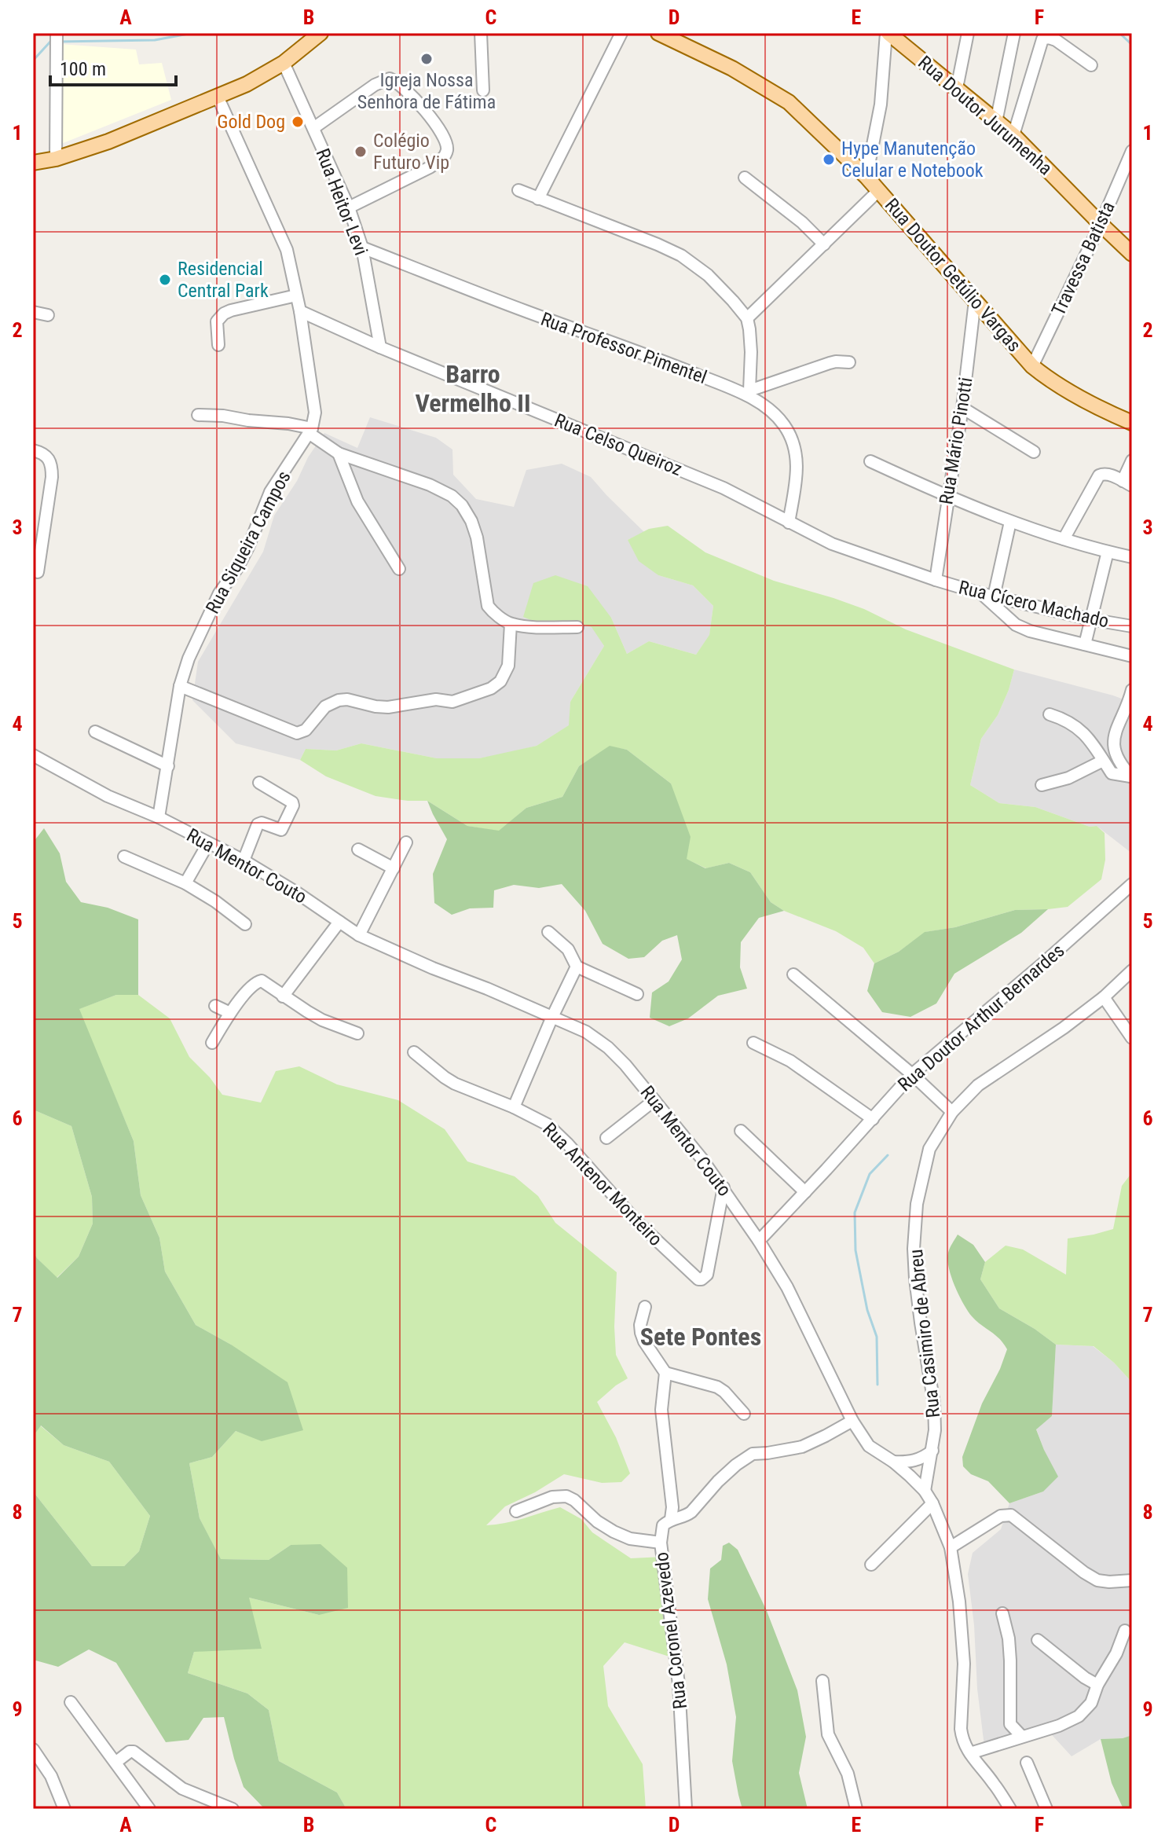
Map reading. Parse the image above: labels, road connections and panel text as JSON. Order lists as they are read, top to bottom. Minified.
{"streets":{"main road":["Rua Doutor Jurumenha","Rua Doutor Getúlio Vargas"],"street":["Rua Heitor Levi","Travessa Batista","Rua Professor Pimentel","Rua Mário Pinotti","Rua Celso Queiroz","Rua Siqueira Campos","Rua Cícero Machado","Rua Mentor Couto","Rua Doutor Arthur Bernardes","Rua Antenor Monteiro","Rua Casimiro de Abreu","Rua Coronel Azevedo"]},"crossings":[["Rua Doutor Jurumenha","Travessa Batista"],["Rua Heitor Levi","Rua Professor Pimentel"],["Rua Heitor Levi","Rua Celso Queiroz"],["Travessa Batista","Rua Doutor Getúlio Vargas"],["Rua Doutor Getúlio Vargas","Rua Mário Pinotti"],["Rua Professor Pimentel","Rua Celso Queiroz"],["Rua Mário Pinotti","Rua Celso Queiroz"],["Rua Mário Pinotti","Rua Cícero Machado"],["Rua Celso Queiroz","Rua Cícero Machado"],["Rua Siqueira Campos","Rua Mentor Couto"],["Rua Mentor Couto","Rua Doutor Arthur Bernardes"],["Rua Mentor Couto","Rua Antenor Monteiro"],["Rua Mentor Couto","Rua Casimiro de Abreu"]],"districts":["Barro Vermelho II","Sete Pontes"],"places":["Igreja Nossa Senhora de Fátima","Gold Dog","Colégio Futuro Vip","Hype Manutenção Celular e Notebook","Residencial Central Park"],"scale_bar":"100 m","grid":{"columns":["A","B","C","D","E","F"],"rows":["1","2","3","4","5","6","7","8","9"]}}
